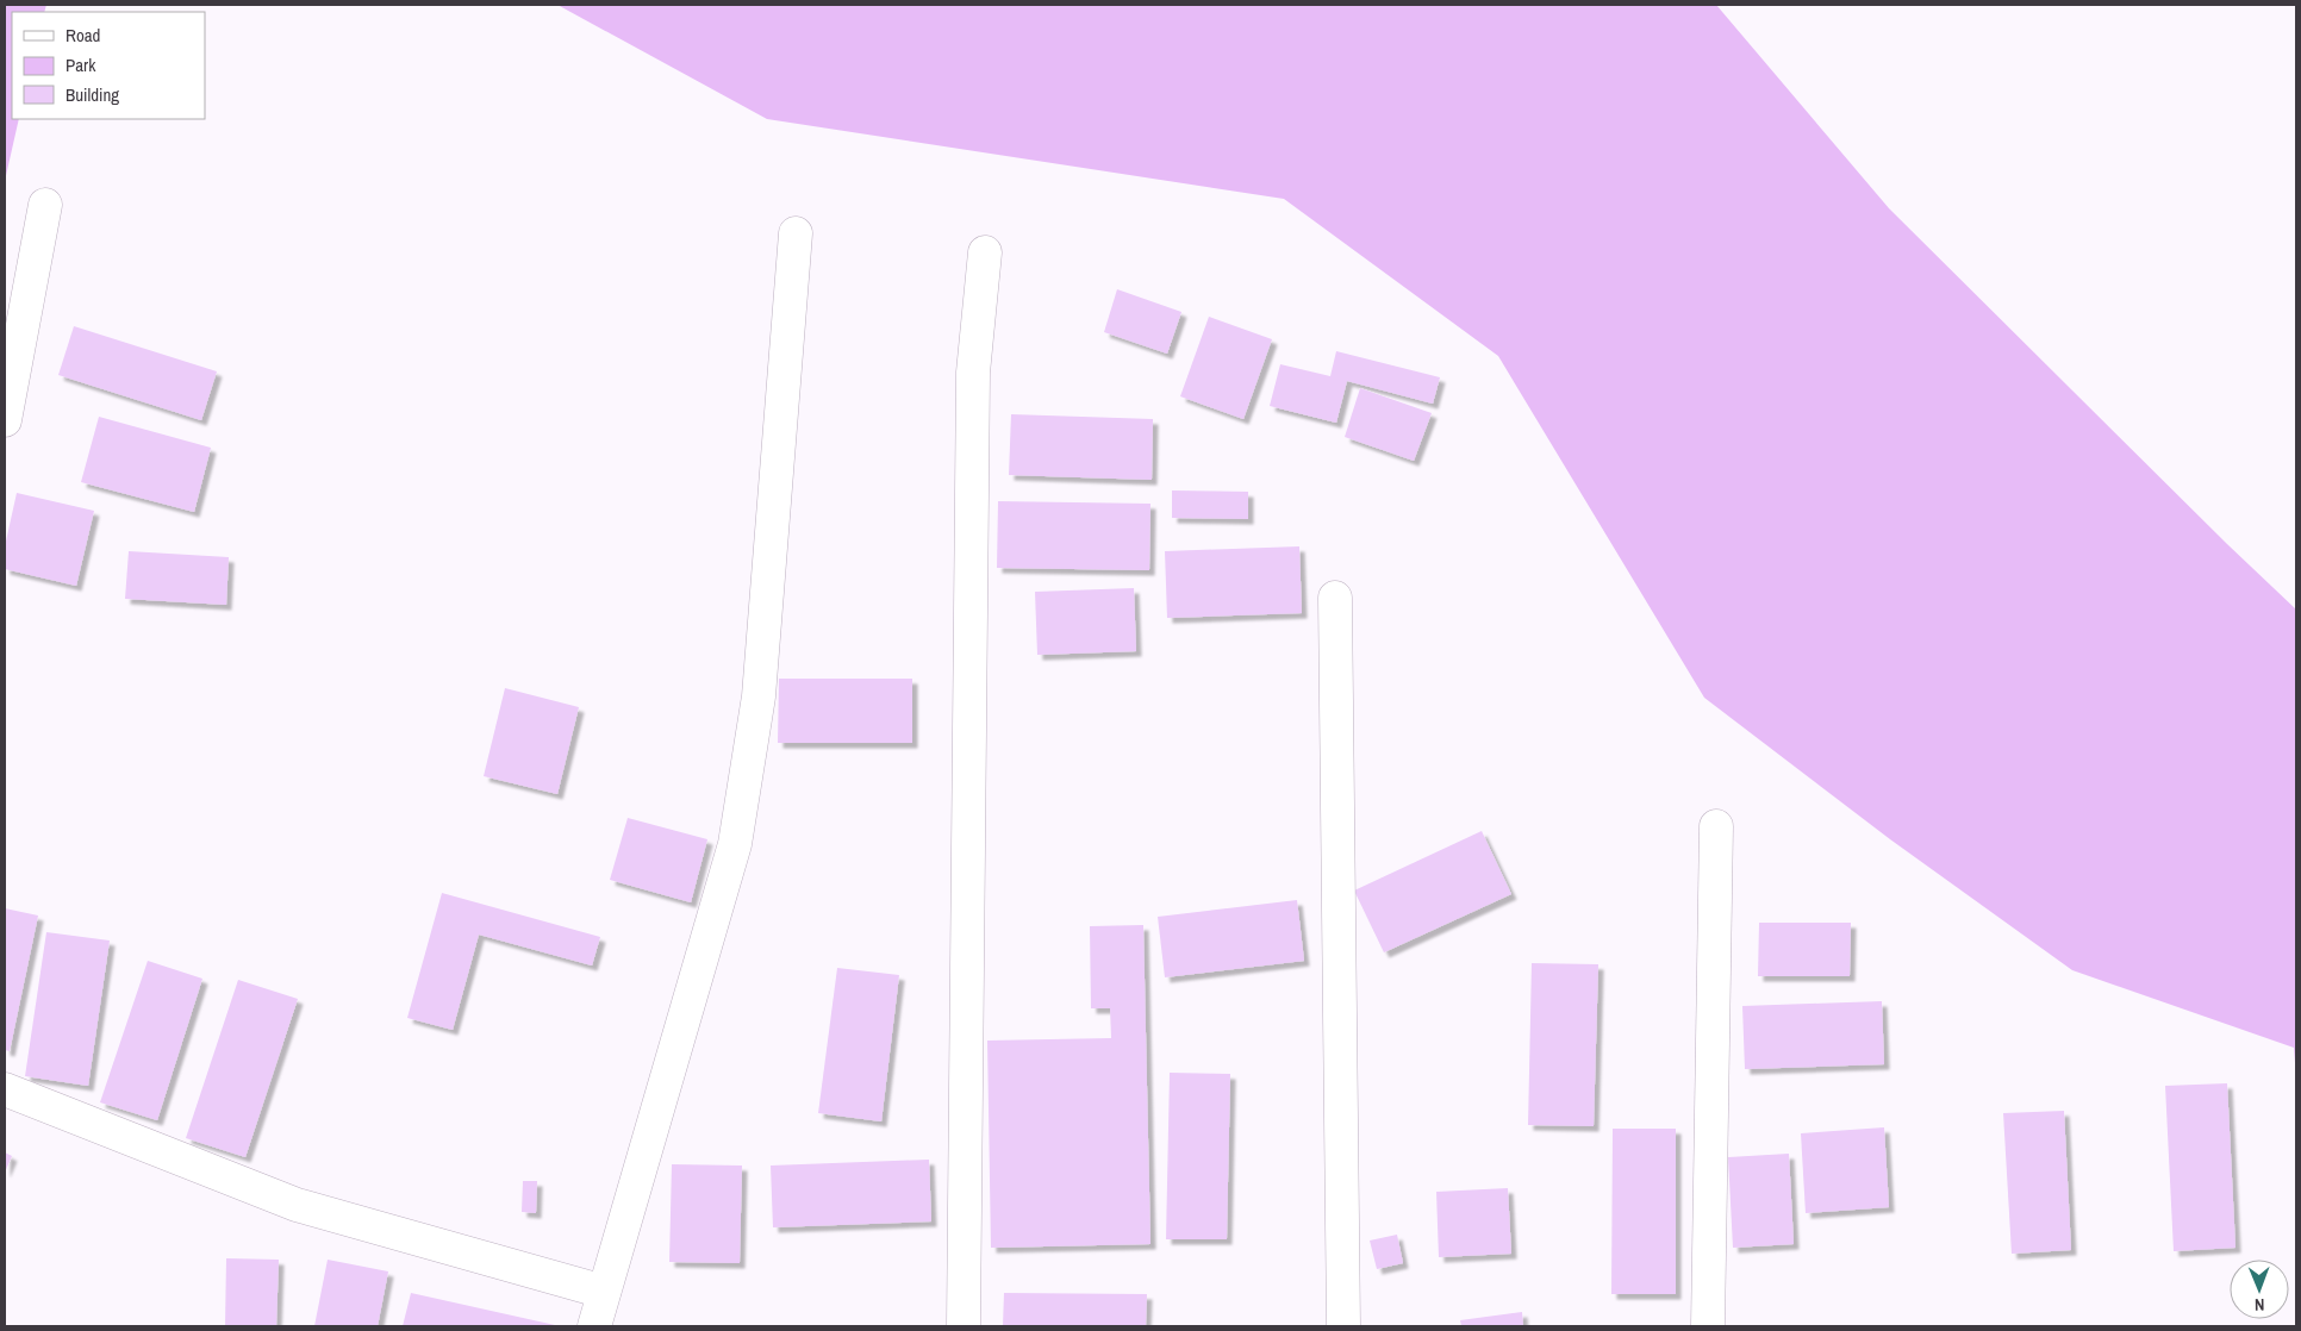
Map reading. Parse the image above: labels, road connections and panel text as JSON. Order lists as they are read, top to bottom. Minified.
{"legend":["Road","Park","Building"],"north":"bottom"}
